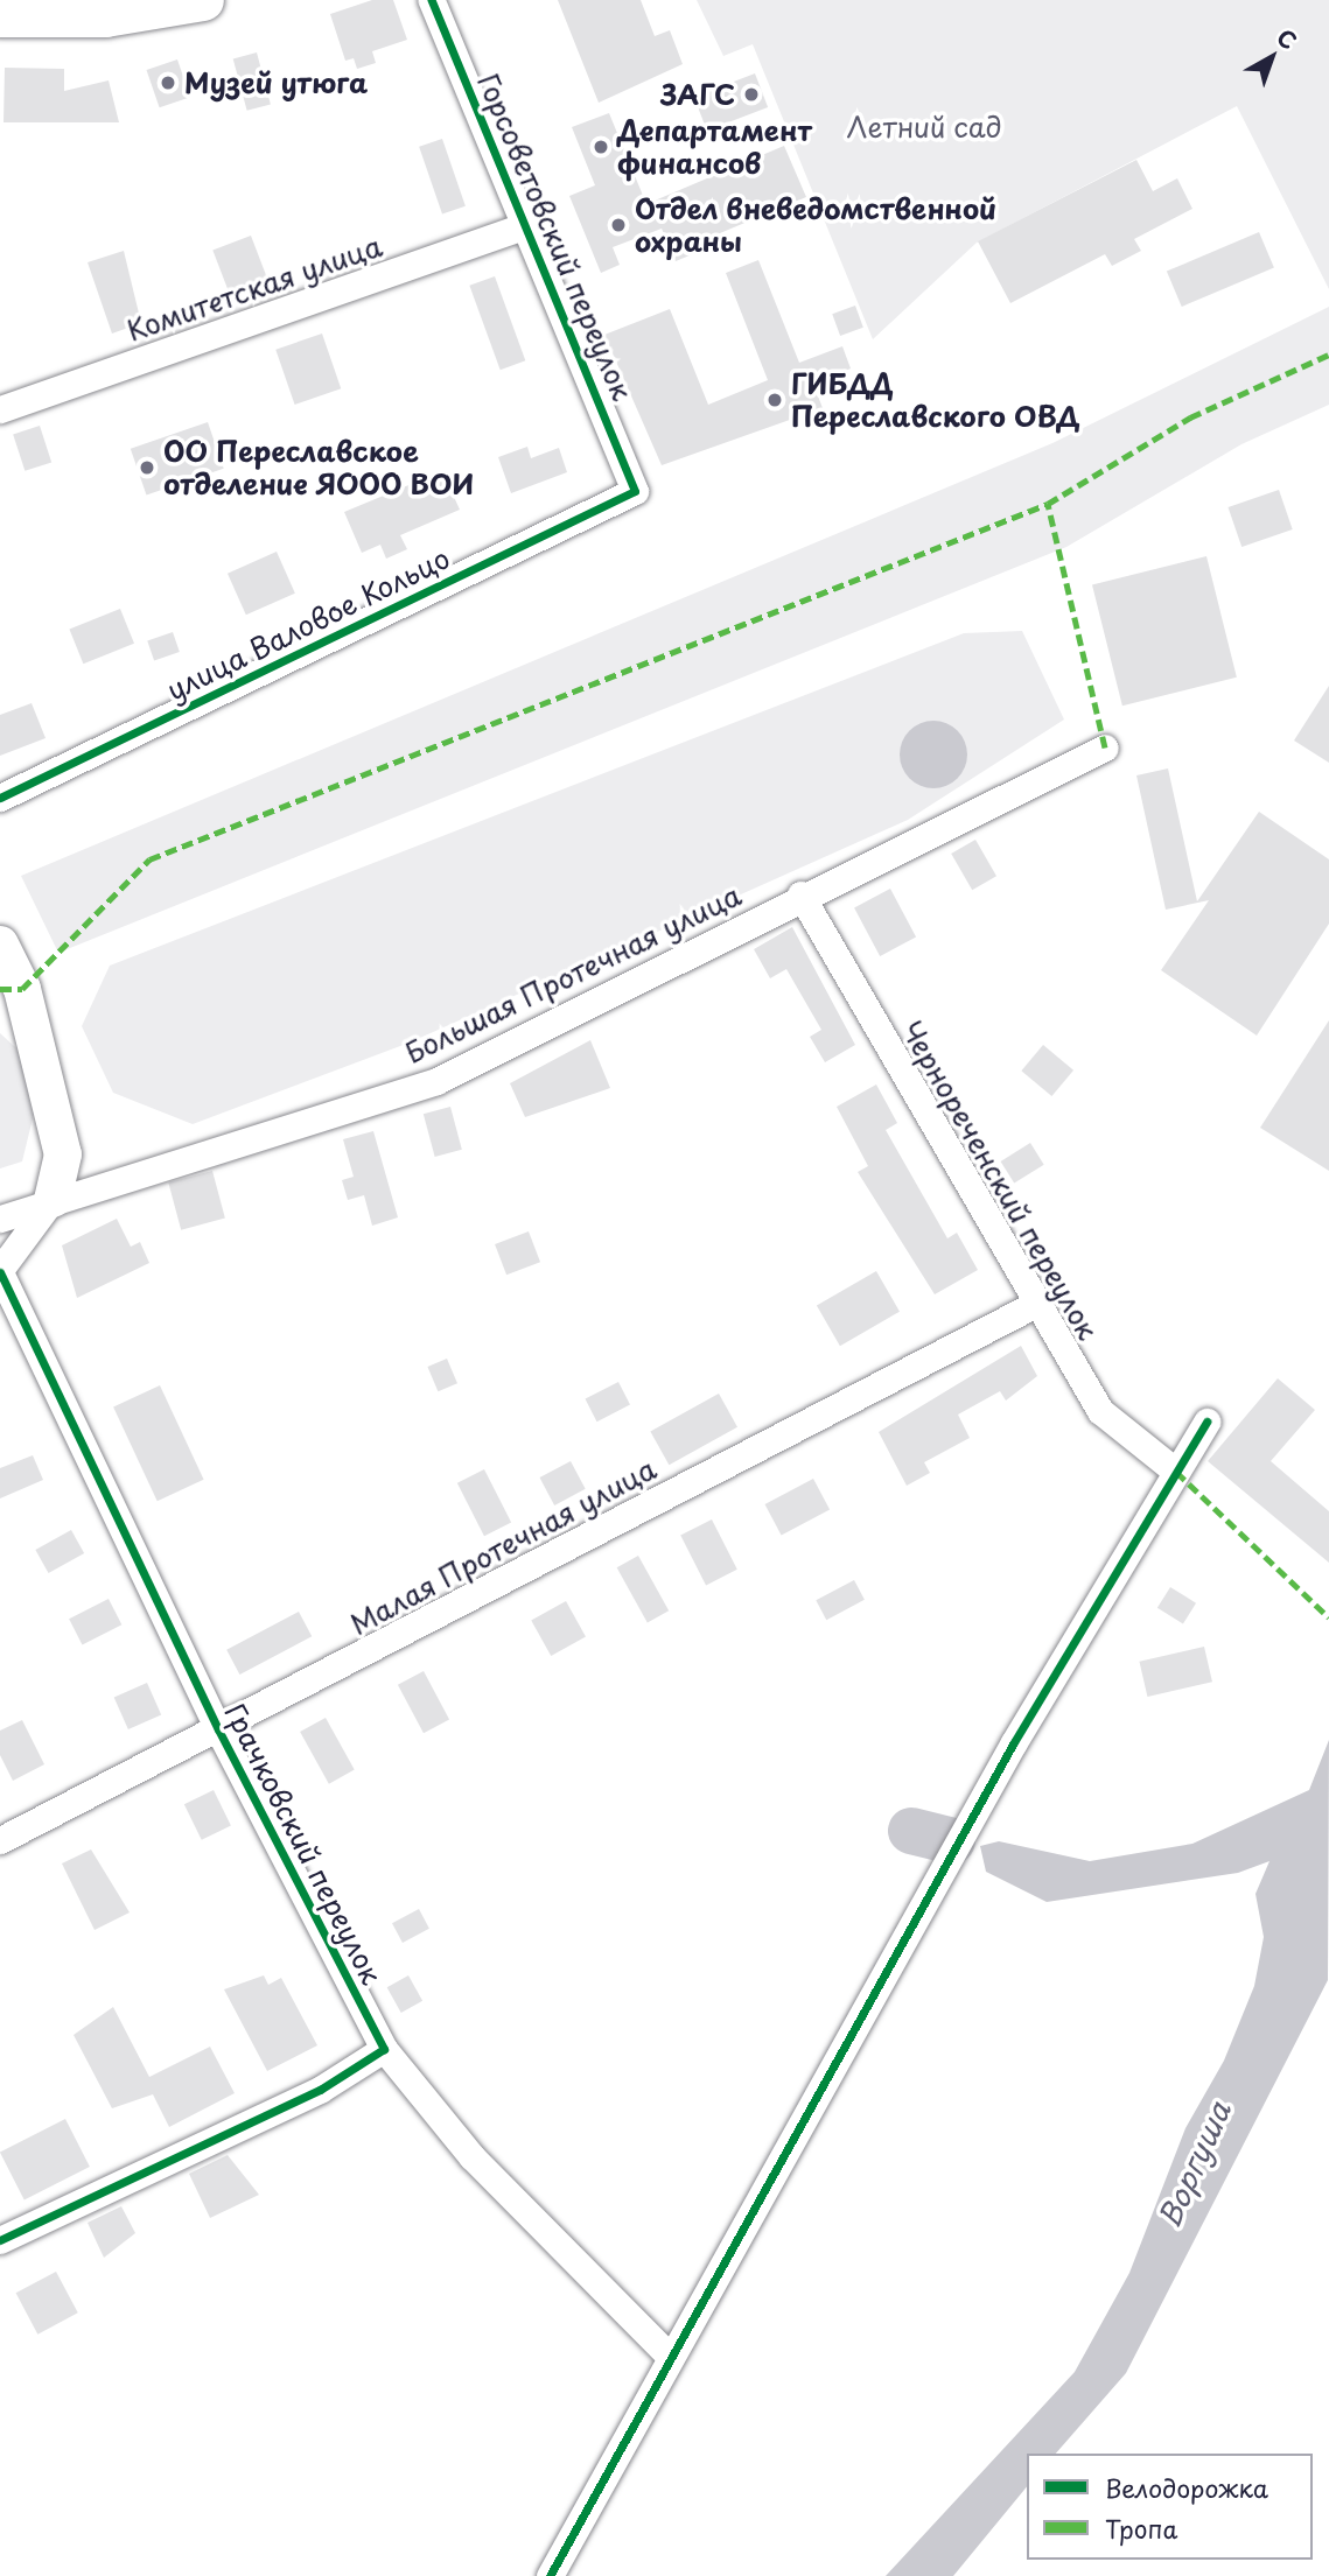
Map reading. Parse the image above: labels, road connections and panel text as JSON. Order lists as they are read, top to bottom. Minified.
{"streets":{"street":["Горсоветовский переулок","Комитетская улица","улица Валовое Кольцо","Большая Протечная улица","Чернореченский переулок","Малая Протечная улица","Грачковский переулок"]},"crossings":[["Горсоветовский переулок","Комитетская улица"],["Горсоветовский переулок","улица Валовое Кольцо"],["Большая Протечная улица","Чернореченский переулок"],["Большая Протечная улица","Грачковский переулок"],["Чернореченский переулок","Малая Протечная улица"],["Малая Протечная улица","Грачковский переулок"]],"water":["Воргуша"],"parks":["Летний сад"],"places":["Музей утюга","ЗАГС","Департамент финансов","Отдел вневедомственной охраны","ГИБДД Переславского ОВД","ОО Переславское отделение ЯООО ВОИ"],"legend":["Велодорожка","Тропа"],"north":"top right"}
